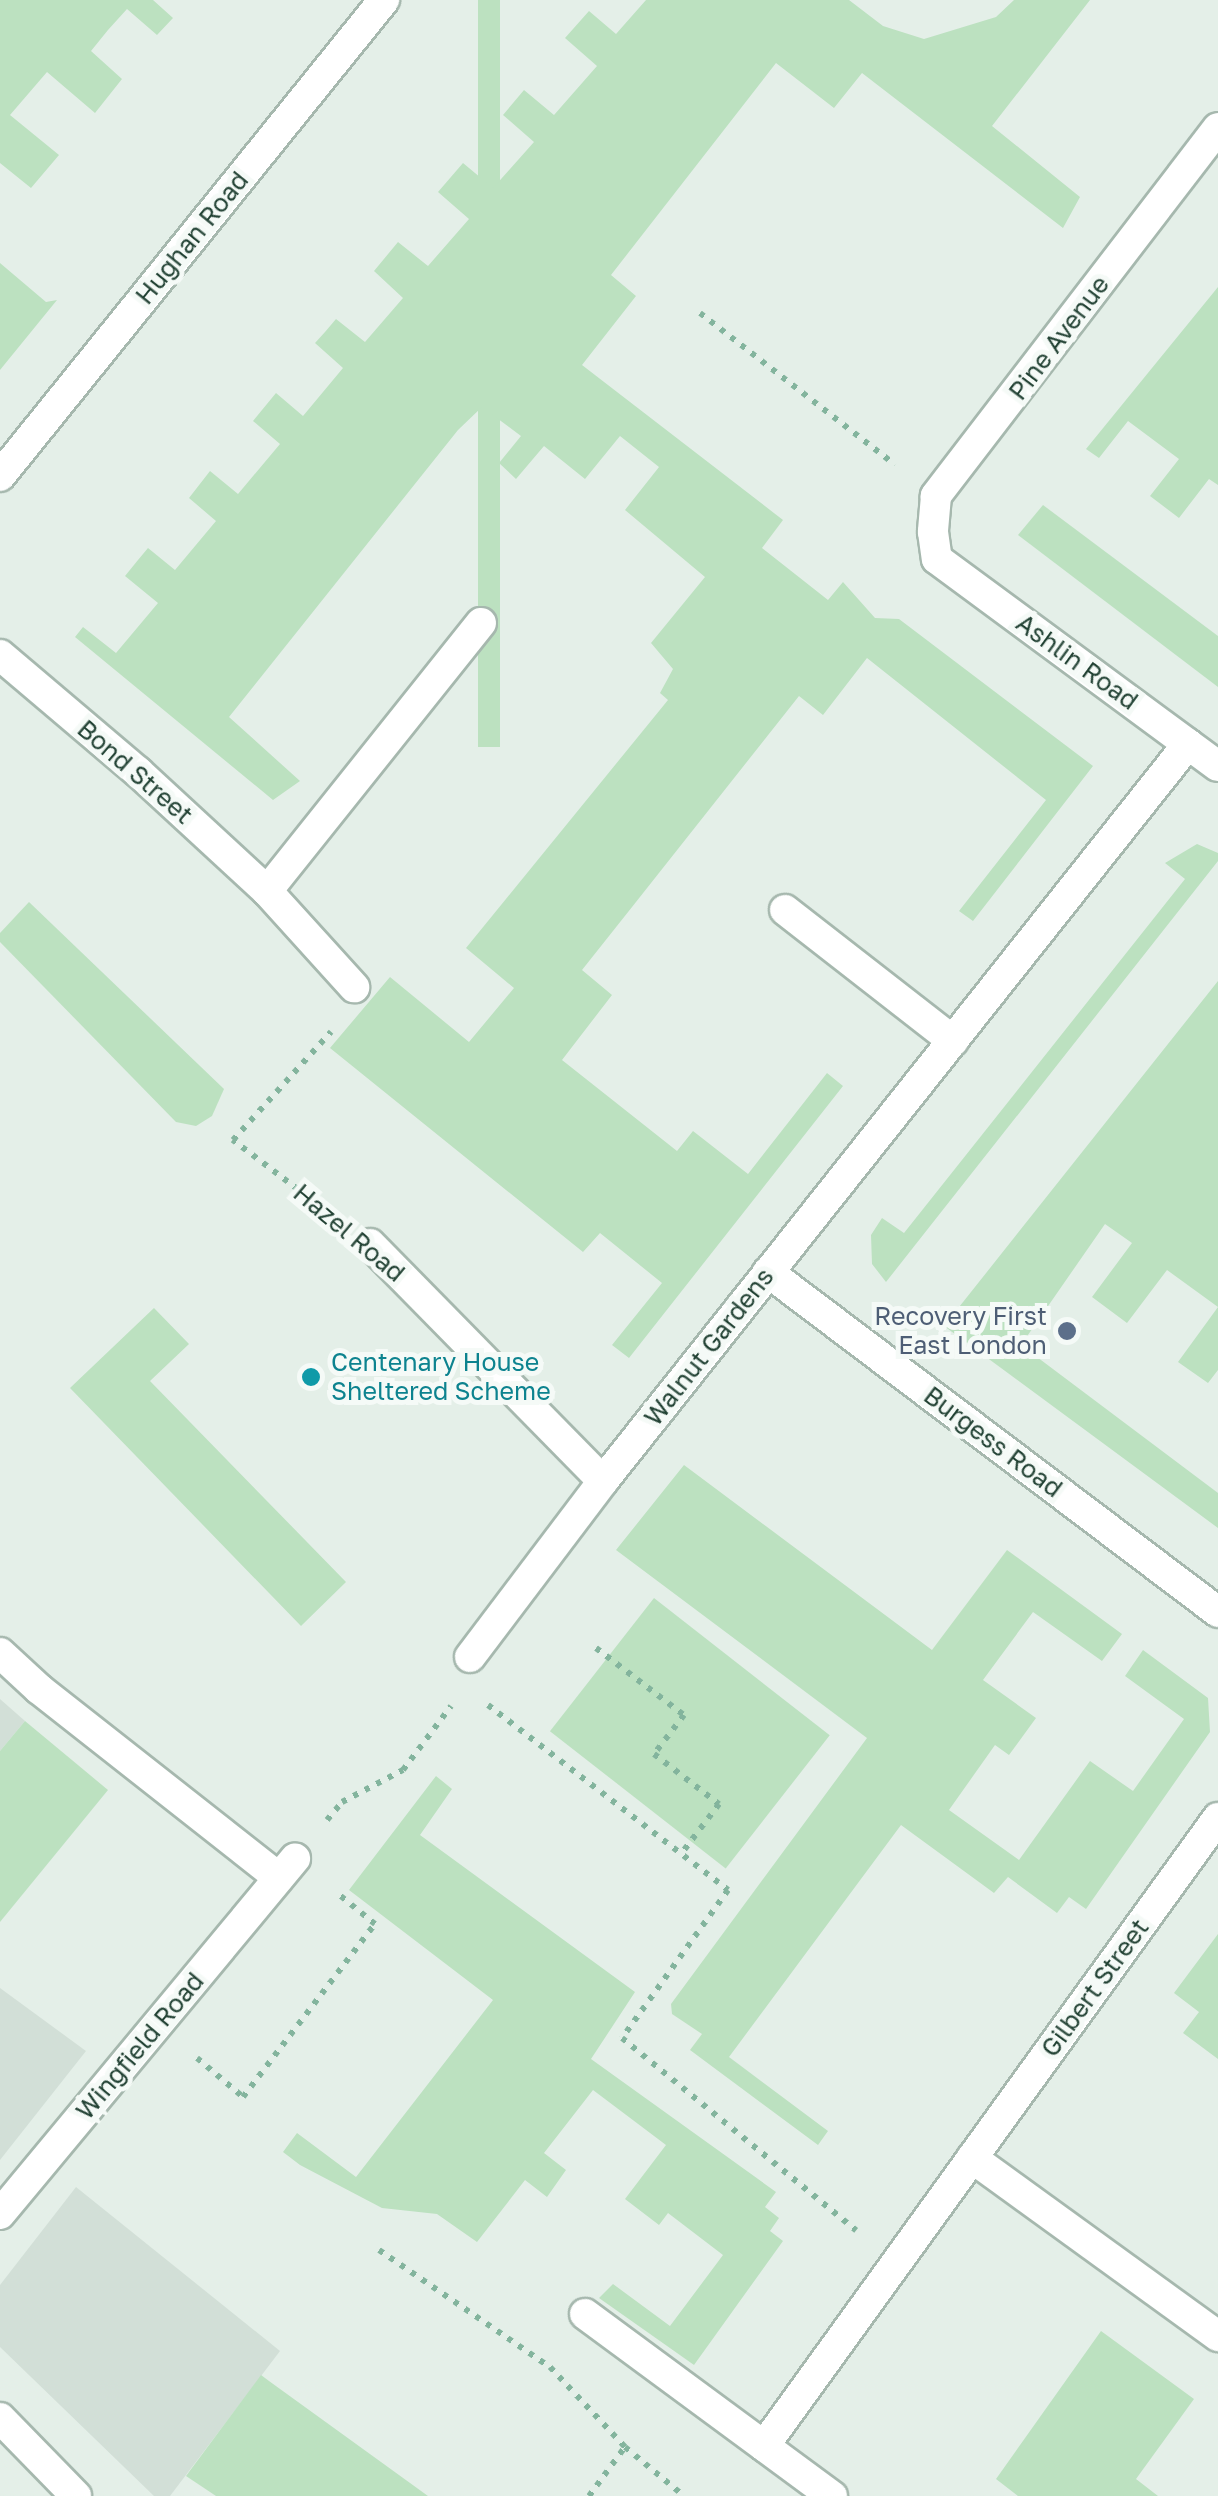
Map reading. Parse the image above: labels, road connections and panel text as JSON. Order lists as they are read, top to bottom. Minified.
{"streets":{"street":["Hughan Road","Pine Avenue","Ashlin Road","Bond Street","Hazel Road","Walnut Gardens","Burgess Road","Gilbert Street","Wingfield Road"]},"crossings":[["Pine Avenue","Ashlin Road"],["Ashlin Road","Walnut Gardens"],["Bond Street","Hazel Road"],["Hazel Road","Walnut Gardens"],["Walnut Gardens","Burgess Road"]],"places":["Recovery First East London","Centenary House Sheltered Scheme"]}
